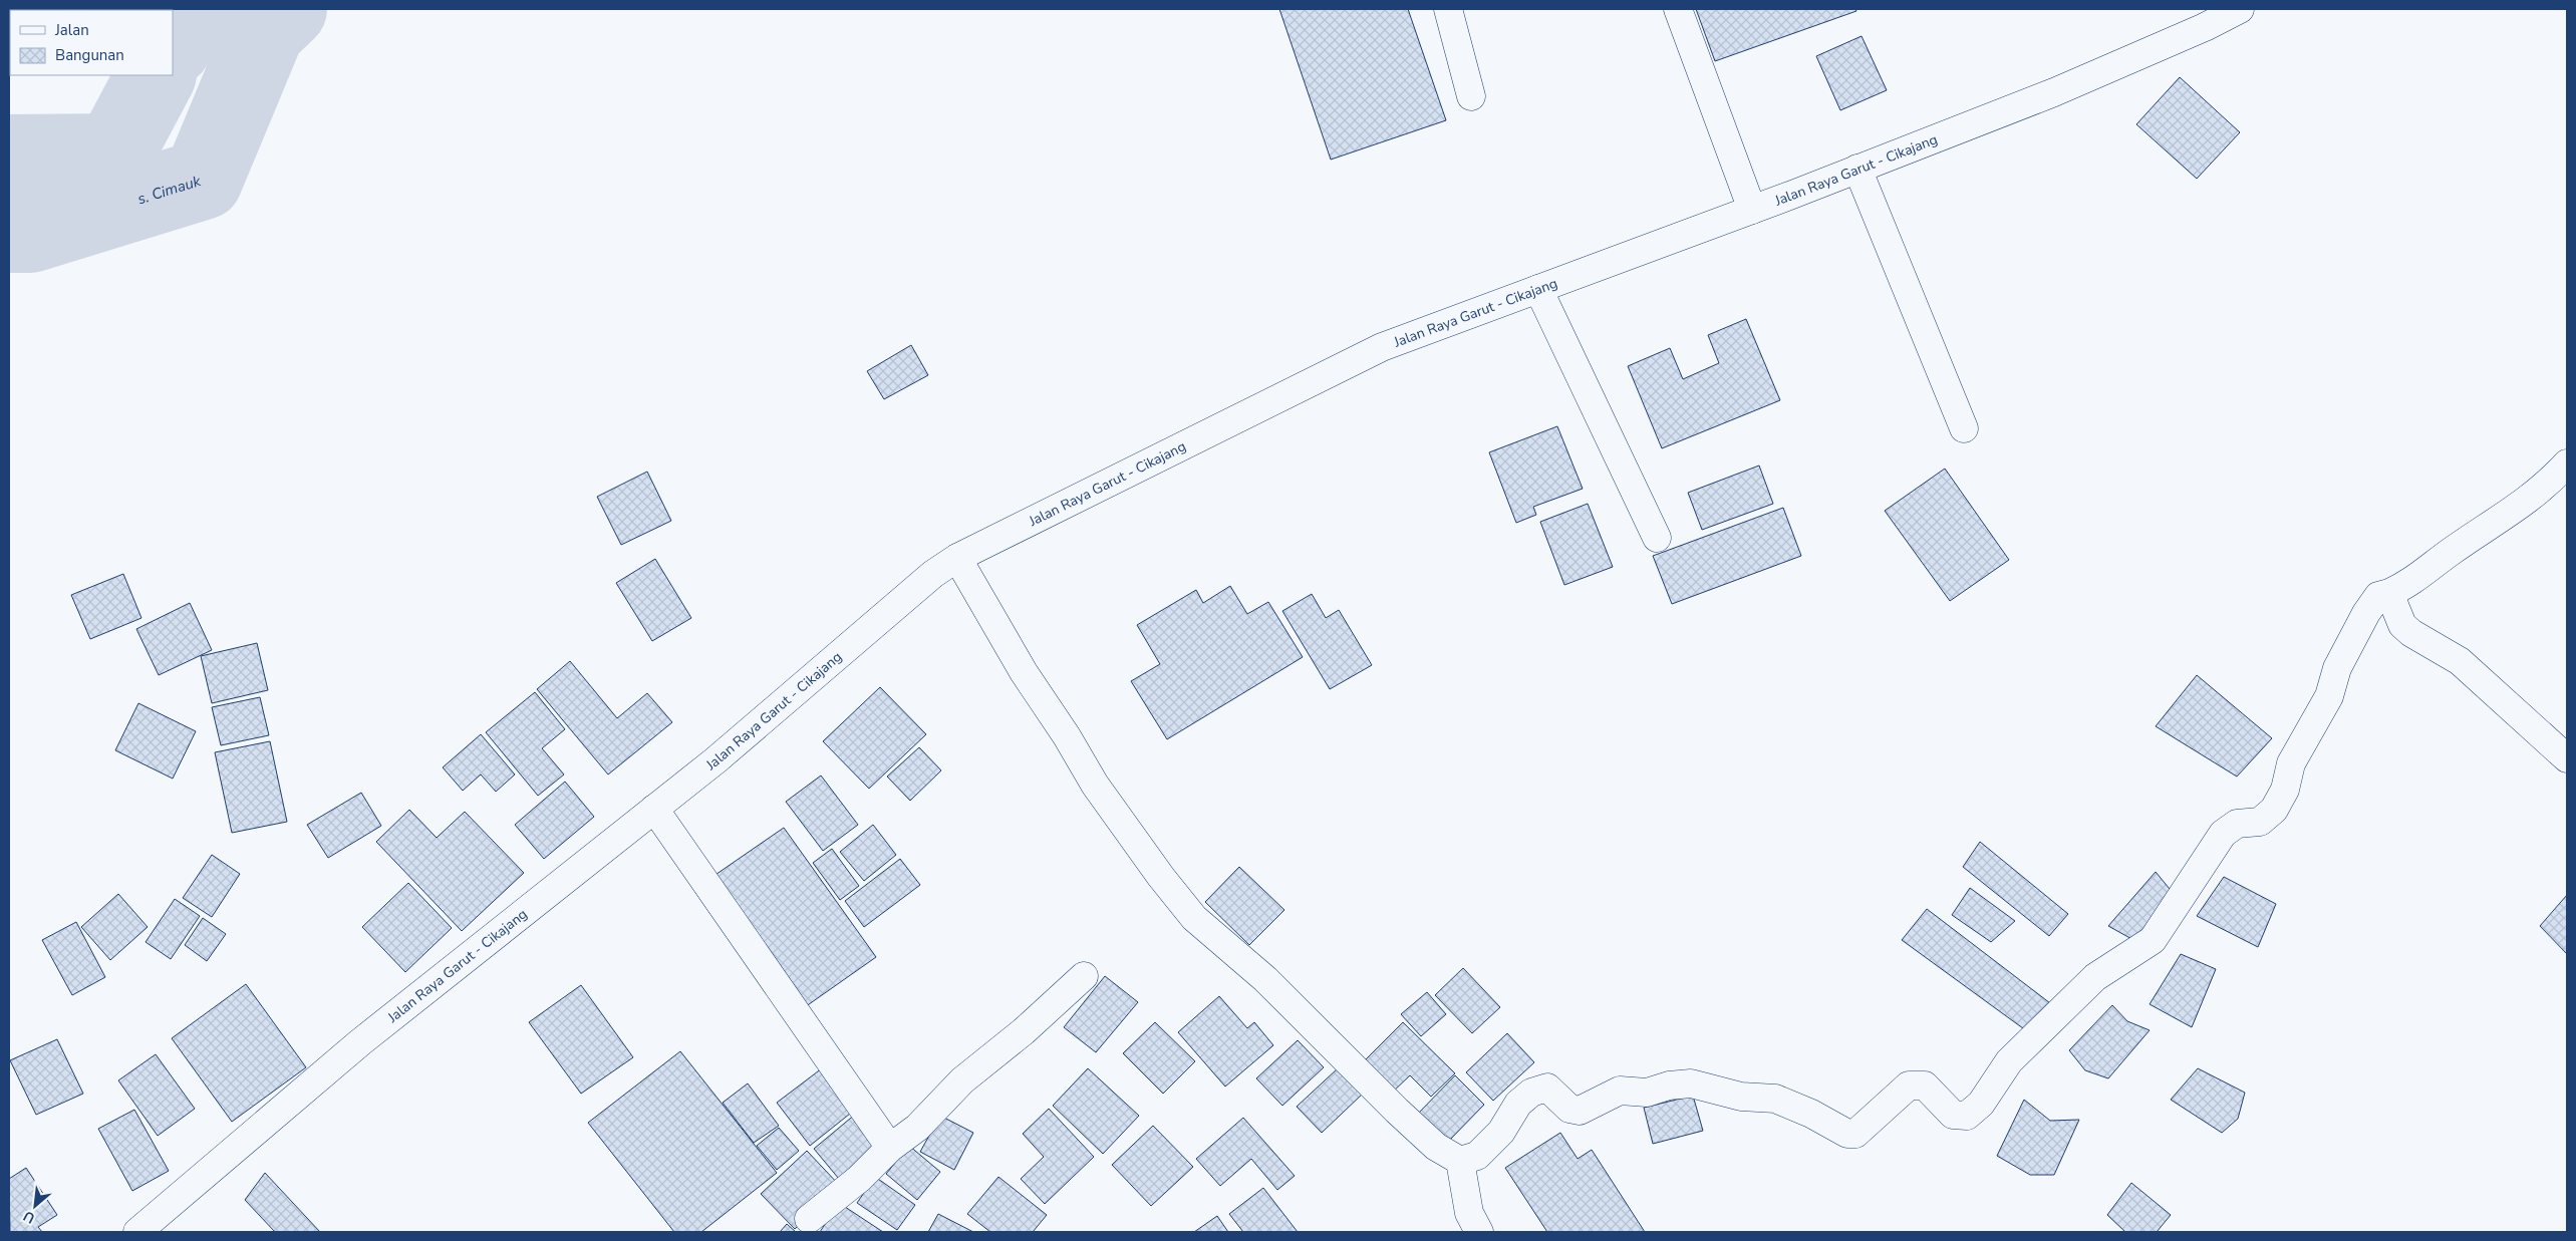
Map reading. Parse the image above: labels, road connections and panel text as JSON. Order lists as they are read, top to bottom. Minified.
{"streets":{"street":["Jalan Raya Garut - Cikajang"]},"water":["s. Cimauk"],"legend":["Jalan","Bangunan"],"north":"bottom left"}
